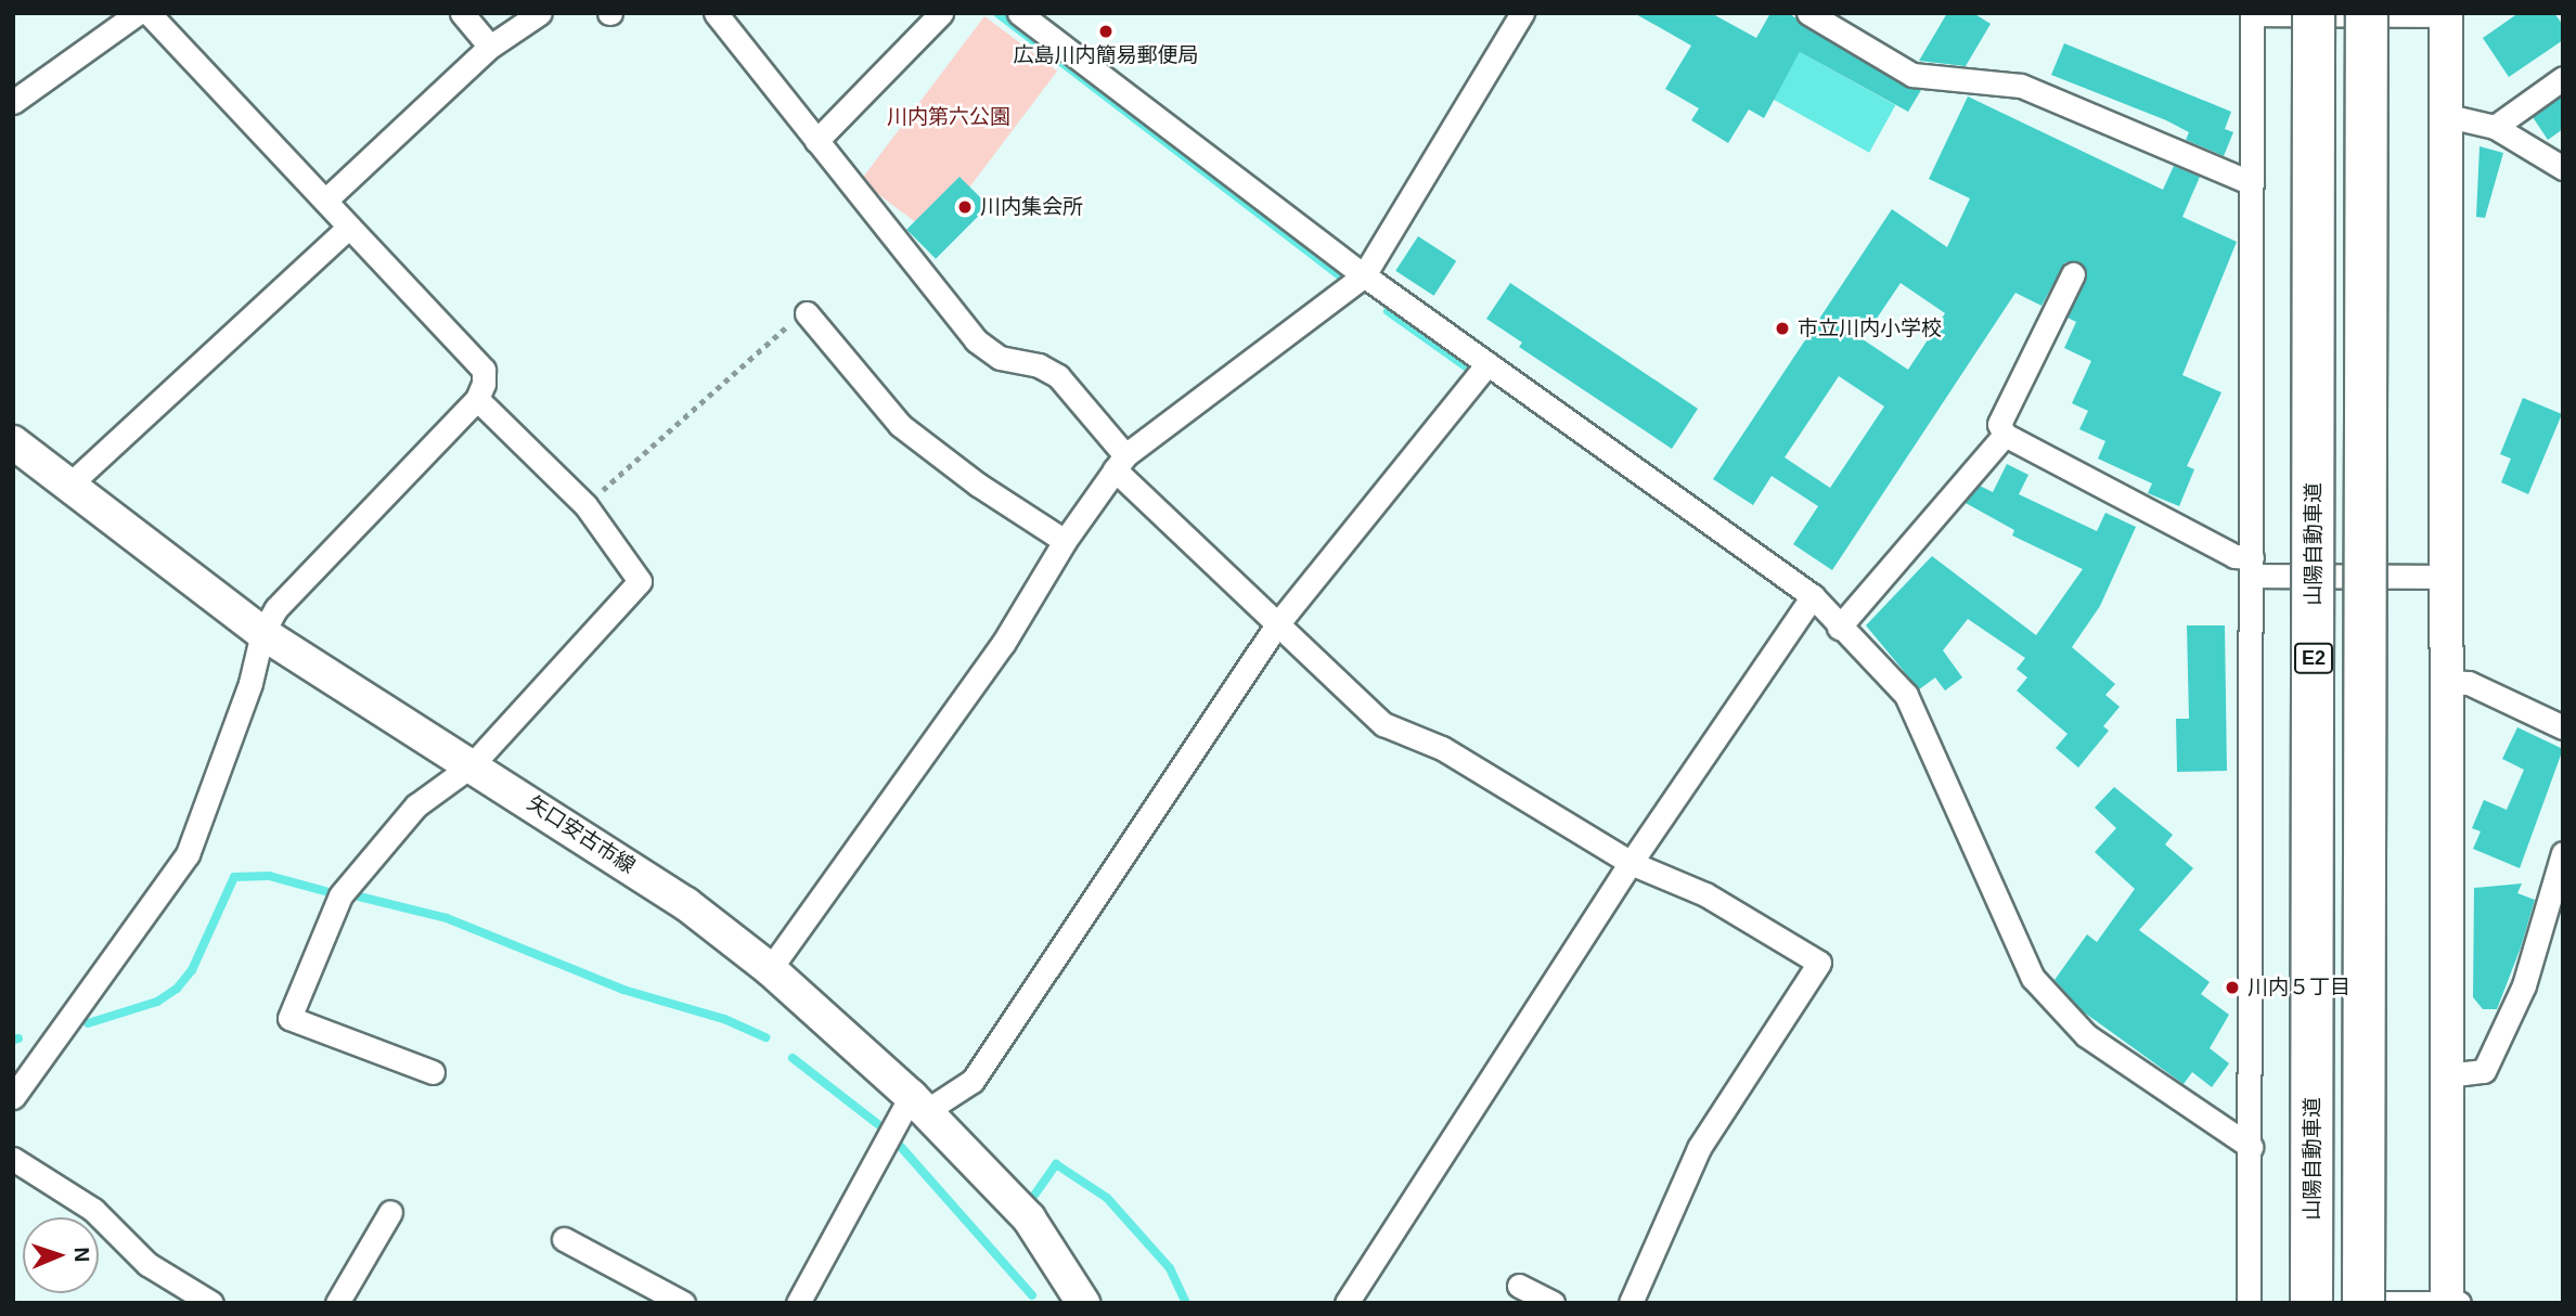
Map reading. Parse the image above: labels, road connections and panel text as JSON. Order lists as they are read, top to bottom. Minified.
{"streets":{"highway":["山陽自動車道","E2"],"main road":["矢口安古市線"]},"parks":["川内第六公園"],"places":["広島川内簡易郵便局","川内集会所","市立川内小学校","川内５丁目"],"north":"right"}
